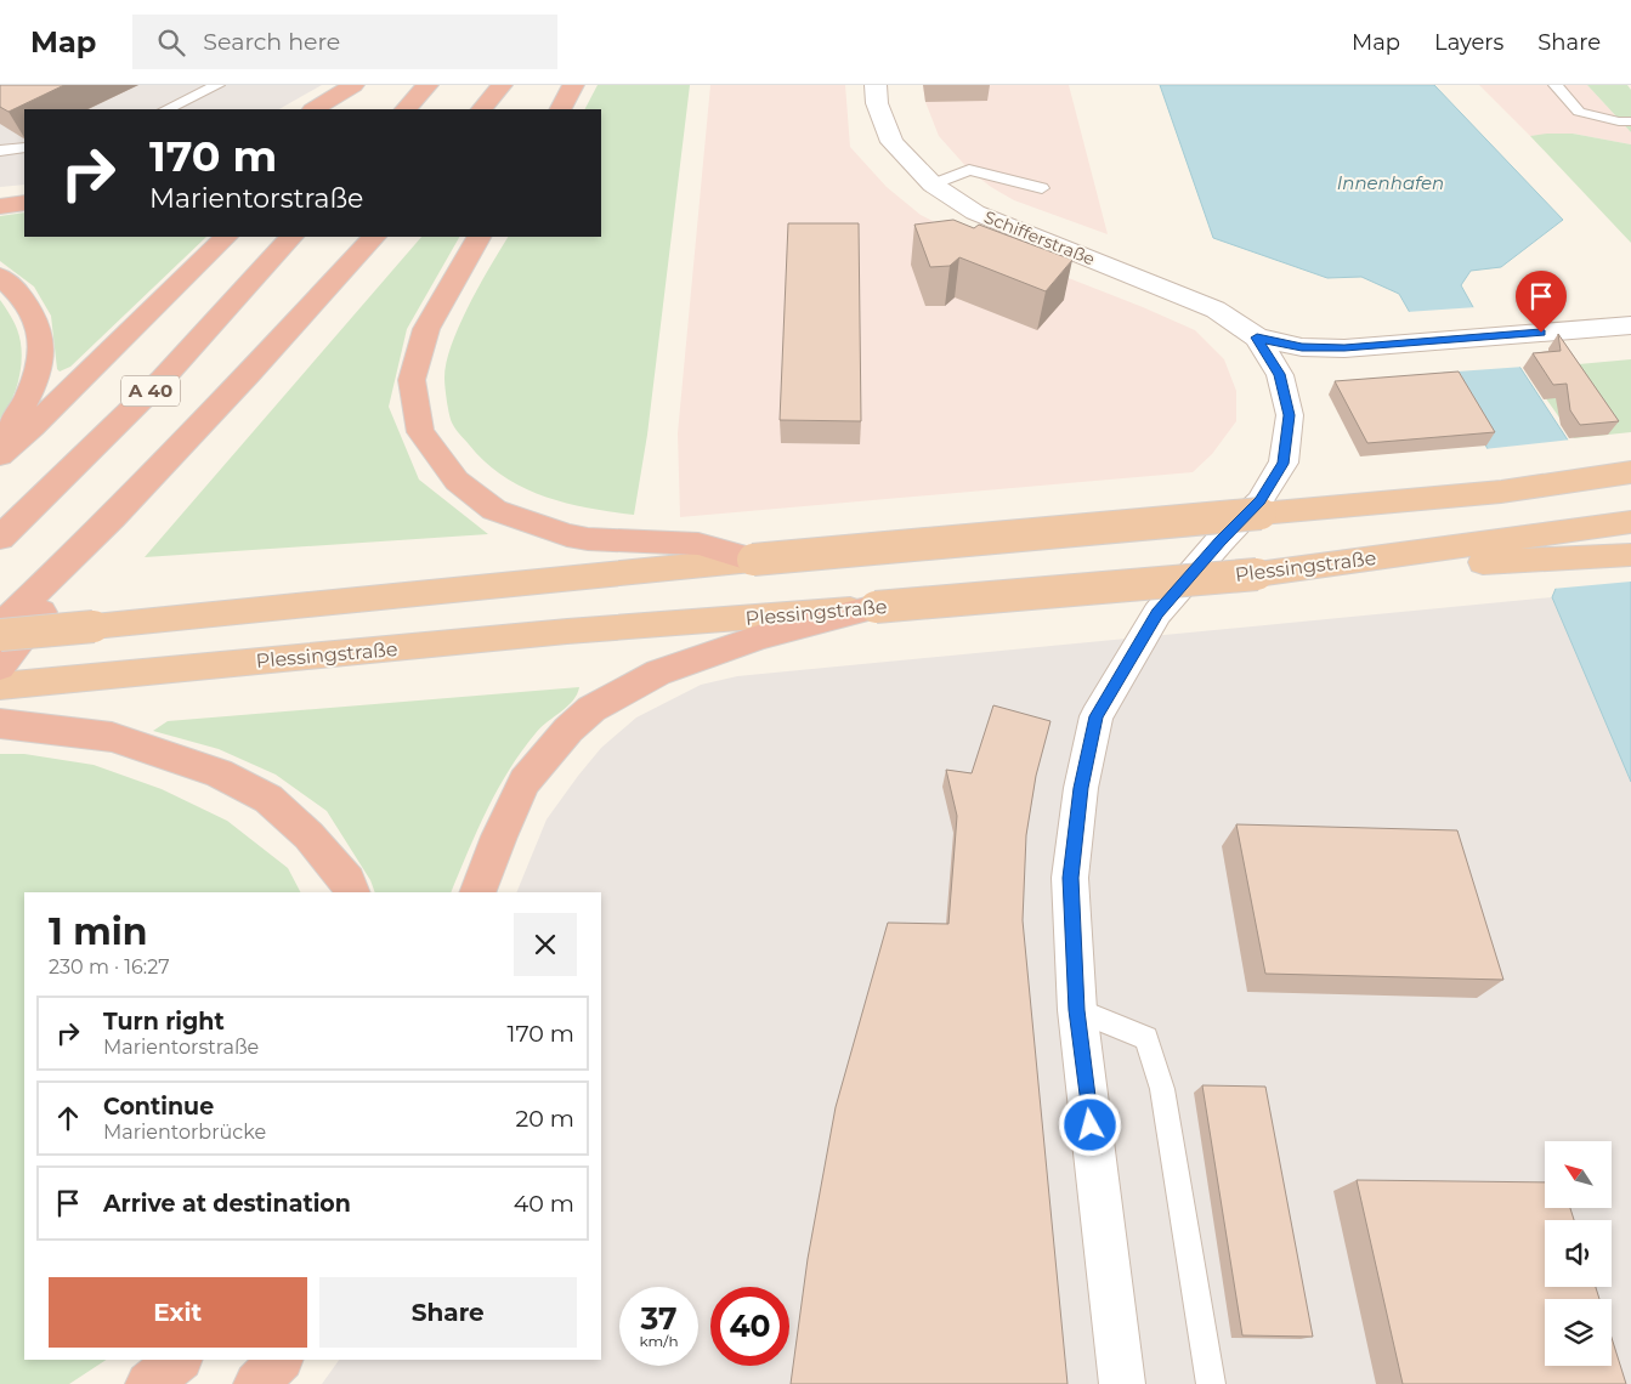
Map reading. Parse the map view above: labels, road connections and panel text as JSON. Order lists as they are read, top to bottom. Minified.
{"streets":{"highway":["A 40","Plessingstraße"],"street":["Schifferstraße"]},"water":["Innenhafen"],"north":"top left","page":{"header":"Map","search":"Search here","nav":["Map","Layers","Share"],"turn":["170 m","Marientorstraße"],"heading":["1 min","230 m · 16:27"],"list":[{"name":"Turn right","note":"Marientorstraße","value":"170 m"},{"name":"Continue","note":"Marientorbrücke","value":"20 m"},{"name":"Arrive at destination","value":"40 m"}],"buttons":["Exit","Share"],"speed":"37 km/h","limit":"40"}}
